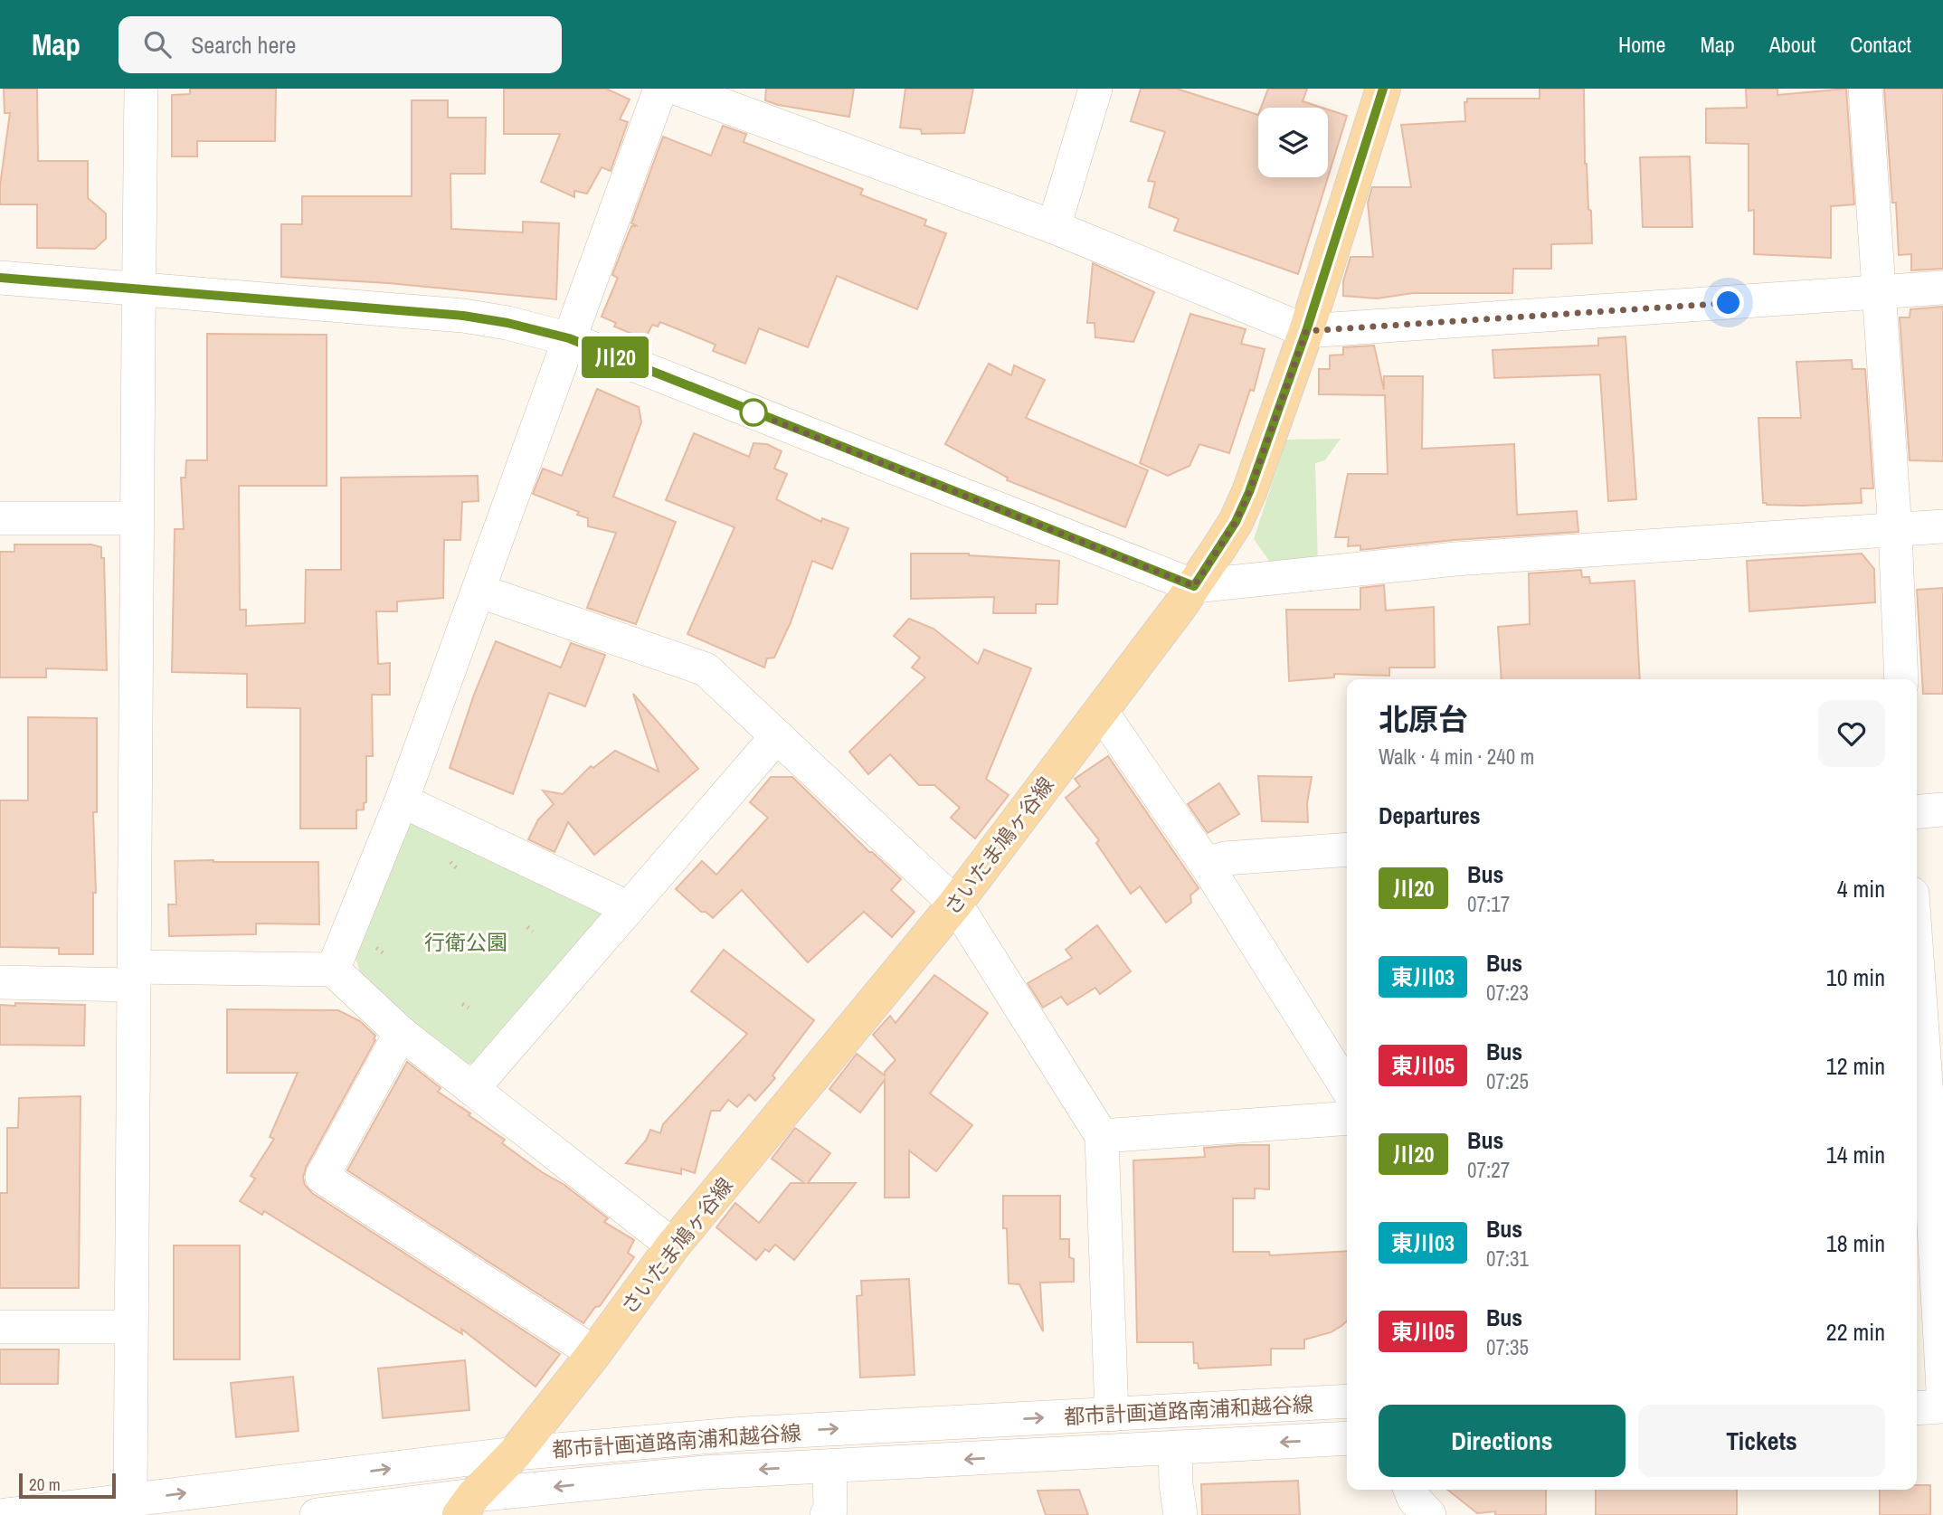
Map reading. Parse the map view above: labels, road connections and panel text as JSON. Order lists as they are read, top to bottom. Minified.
{"streets":{"main road":["さいたま鳩ヶ谷線"],"street":["都市計画道路南浦和越谷線"]},"crossings":[["さいたま鳩ヶ谷線","都市計画道路南浦和越谷線"]],"parks":["行衛公園"],"lines":["bus line 川20"],"scale_bar":"20 m","page":{"header":"Map","search":"Search here","nav":["Home","Map","About","Contact"],"on_map":"川20","heading":[["北原台","Walk · 4 min · 240 m"],"Departures"],"list":[{"mark":"川20","name":"Bus","note":"07:17","value":"4 min"},{"mark":"東川03","name":"Bus","note":"07:23","value":"10 min"},{"mark":"東川05","name":"Bus","note":"07:25","value":"12 min"},{"mark":"川20","name":"Bus","note":"07:27","value":"14 min"},{"mark":"東川03","name":"Bus","note":"07:31","value":"18 min"},{"mark":"東川05","name":"Bus","note":"07:35","value":"22 min"}],"buttons":["Directions","Tickets"],"scale":"20 m"}}
